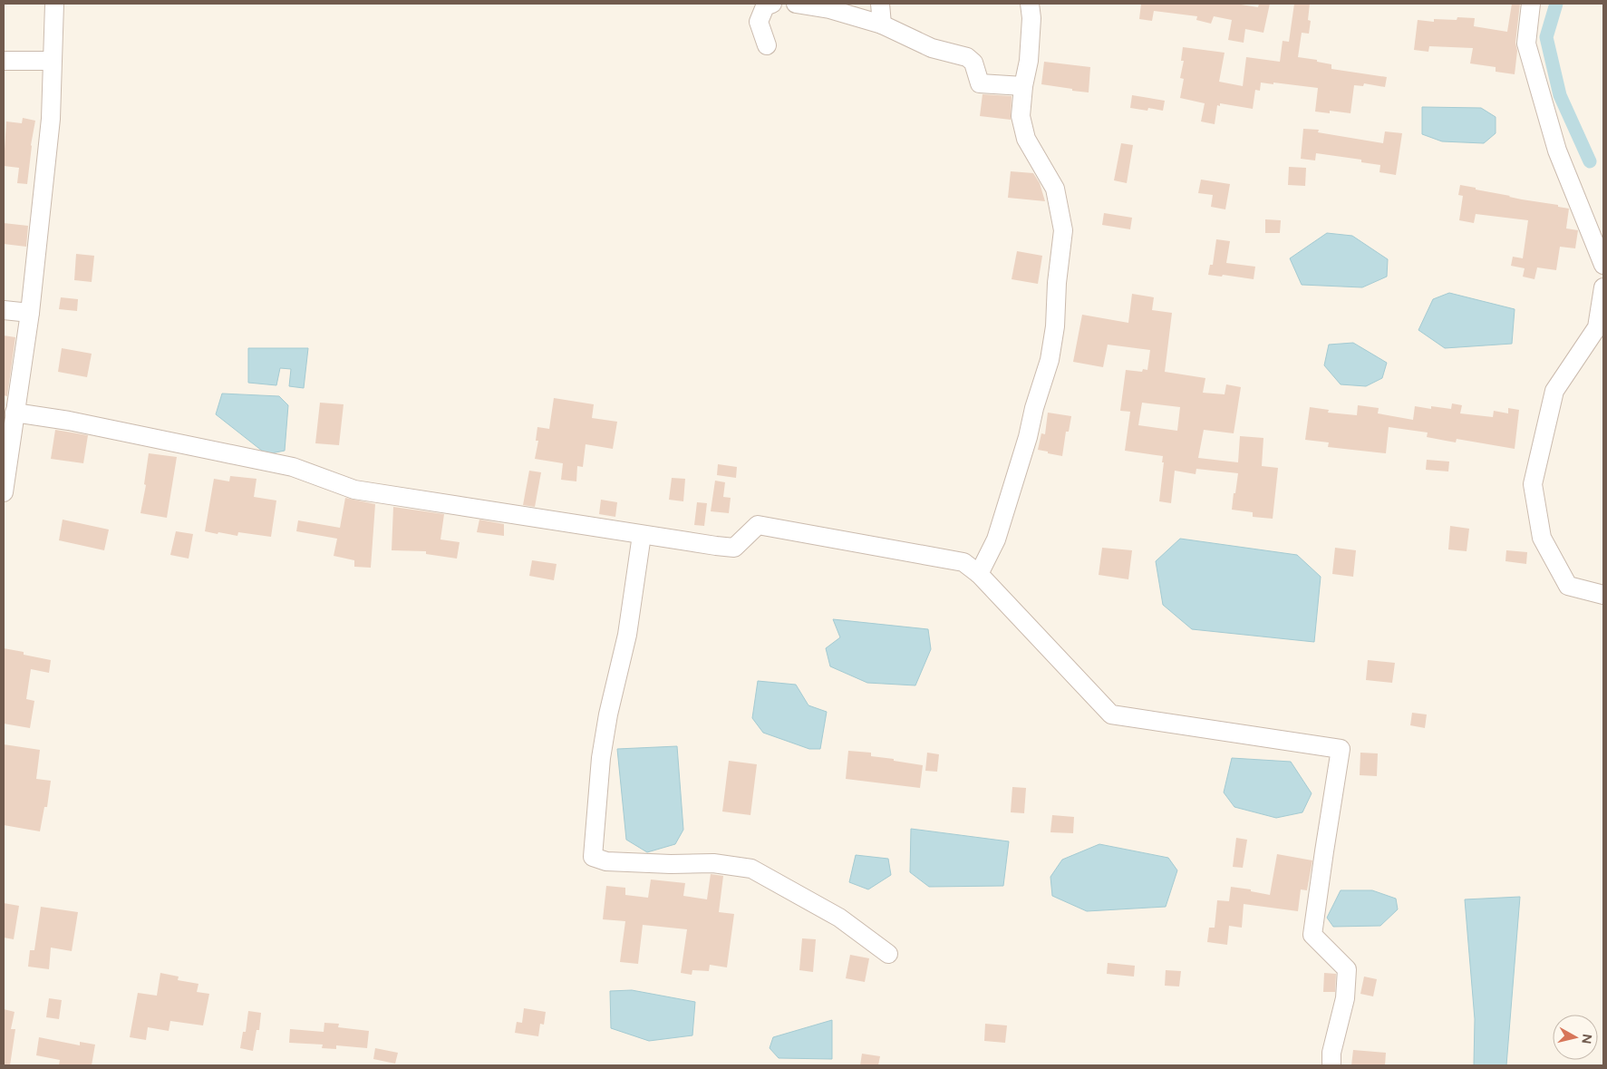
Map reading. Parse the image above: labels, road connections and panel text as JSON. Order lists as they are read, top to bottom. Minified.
{"north":"right"}
